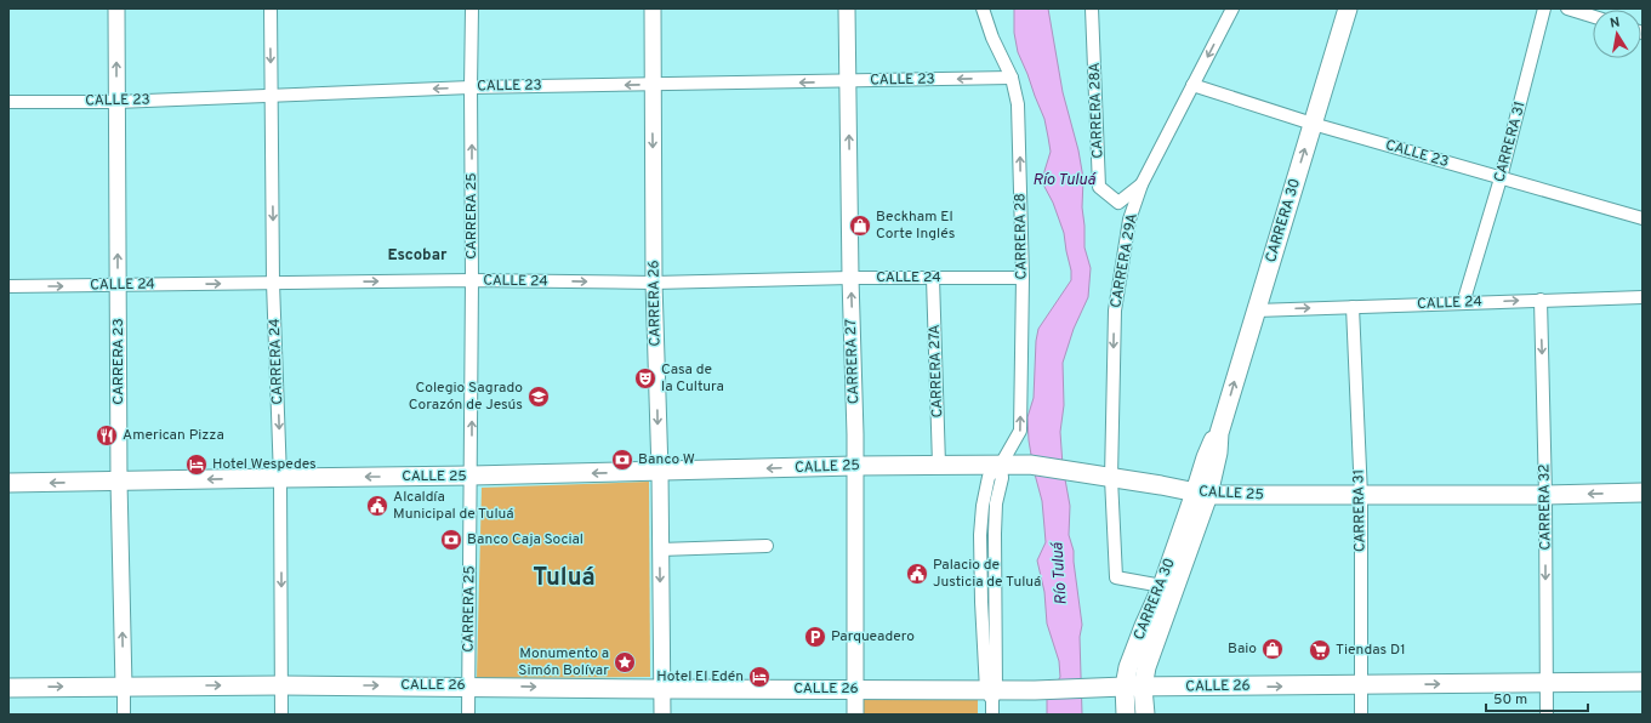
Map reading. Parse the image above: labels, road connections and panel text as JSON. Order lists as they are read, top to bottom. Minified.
{"streets":{"main road":["CARRERA 30","CALLE 25","CALLE 26"],"street":["CALLE 23","CARRERA 28A","CARRERA 31","CARRERA 25","CARRERA 28","CARRERA 29A","CALLE 24","CARRERA 26","CARRERA 23","CARRERA 24","CARRERA 27","CARRERA 27A","CARRERA 32"]},"crossings":[["CALLE 23","CARRERA 31"],["CALLE 23","CARRERA 25"],["CALLE 23","CARRERA 30"],["CALLE 23","CARRERA 28"],["CALLE 23","CARRERA 29A"],["CALLE 23","CARRERA 26"],["CALLE 23","CARRERA 23"],["CALLE 23","CARRERA 24"],["CALLE 23","CARRERA 27"],["CARRERA 28A","CARRERA 29A"],["CARRERA 31","CALLE 24"],["CARRERA 31","CALLE 25"],["CARRERA 31","CALLE 26"],["CARRERA 25","CALLE 24"],["CARRERA 25","CALLE 25"],["CARRERA 25","CALLE 26"],["CARRERA 30","CARRERA 29A"],["CARRERA 30","CALLE 24"],["CARRERA 30","CALLE 25"],["CARRERA 30","CALLE 26"],["CARRERA 28","CALLE 24"],["CARRERA 28","CALLE 25"],["CARRERA 28","CALLE 26"],["CARRERA 29A","CALLE 25"],["CALLE 24","CARRERA 26"],["CALLE 24","CARRERA 23"],["CALLE 24","CARRERA 24"],["CALLE 24","CARRERA 27"],["CALLE 24","CARRERA 27A"],["CALLE 24","CARRERA 32"],["CARRERA 26","CALLE 25"],["CARRERA 26","CALLE 26"],["CARRERA 23","CALLE 25"],["CARRERA 23","CALLE 26"],["CARRERA 24","CALLE 25"],["CARRERA 24","CALLE 26"],["CARRERA 27","CALLE 25"],["CARRERA 27","CALLE 26"],["CARRERA 27A","CALLE 25"],["CALLE 25","CARRERA 32"],["CARRERA 32","CALLE 26"]],"one_way":["CALLE 23","CARRERA 25","CARRERA 30","CARRERA 28","CARRERA 29A","CALLE 24","CARRERA 26","CARRERA 23","CARRERA 24","CARRERA 27","CALLE 25","CARRERA 32","CALLE 26"],"districts":["Escobar","Tuluá"],"water":["Río Tuluá"],"places":{"shop":["Beckham El Corte Inglés","Baio"],"theatre":["Casa de la Cultura"],"school or university":["Colegio Sagrado Corazón de Jesús"],"restaurant":["American Pizza"],"bank":["Banco W","Banco Caja Social"],"hotel":["Hotel Wespedes","Hotel El Edén"],"public building":["Alcaldía Municipal de Tuluá","Palacio de Justicia de Tuluá"],"parking":["Parqueadero"],"supermarket":["Tiendas D1"],"place":["Monumento a Simón Bolívar"]},"scale_bar":"50 m","north":"top"}
